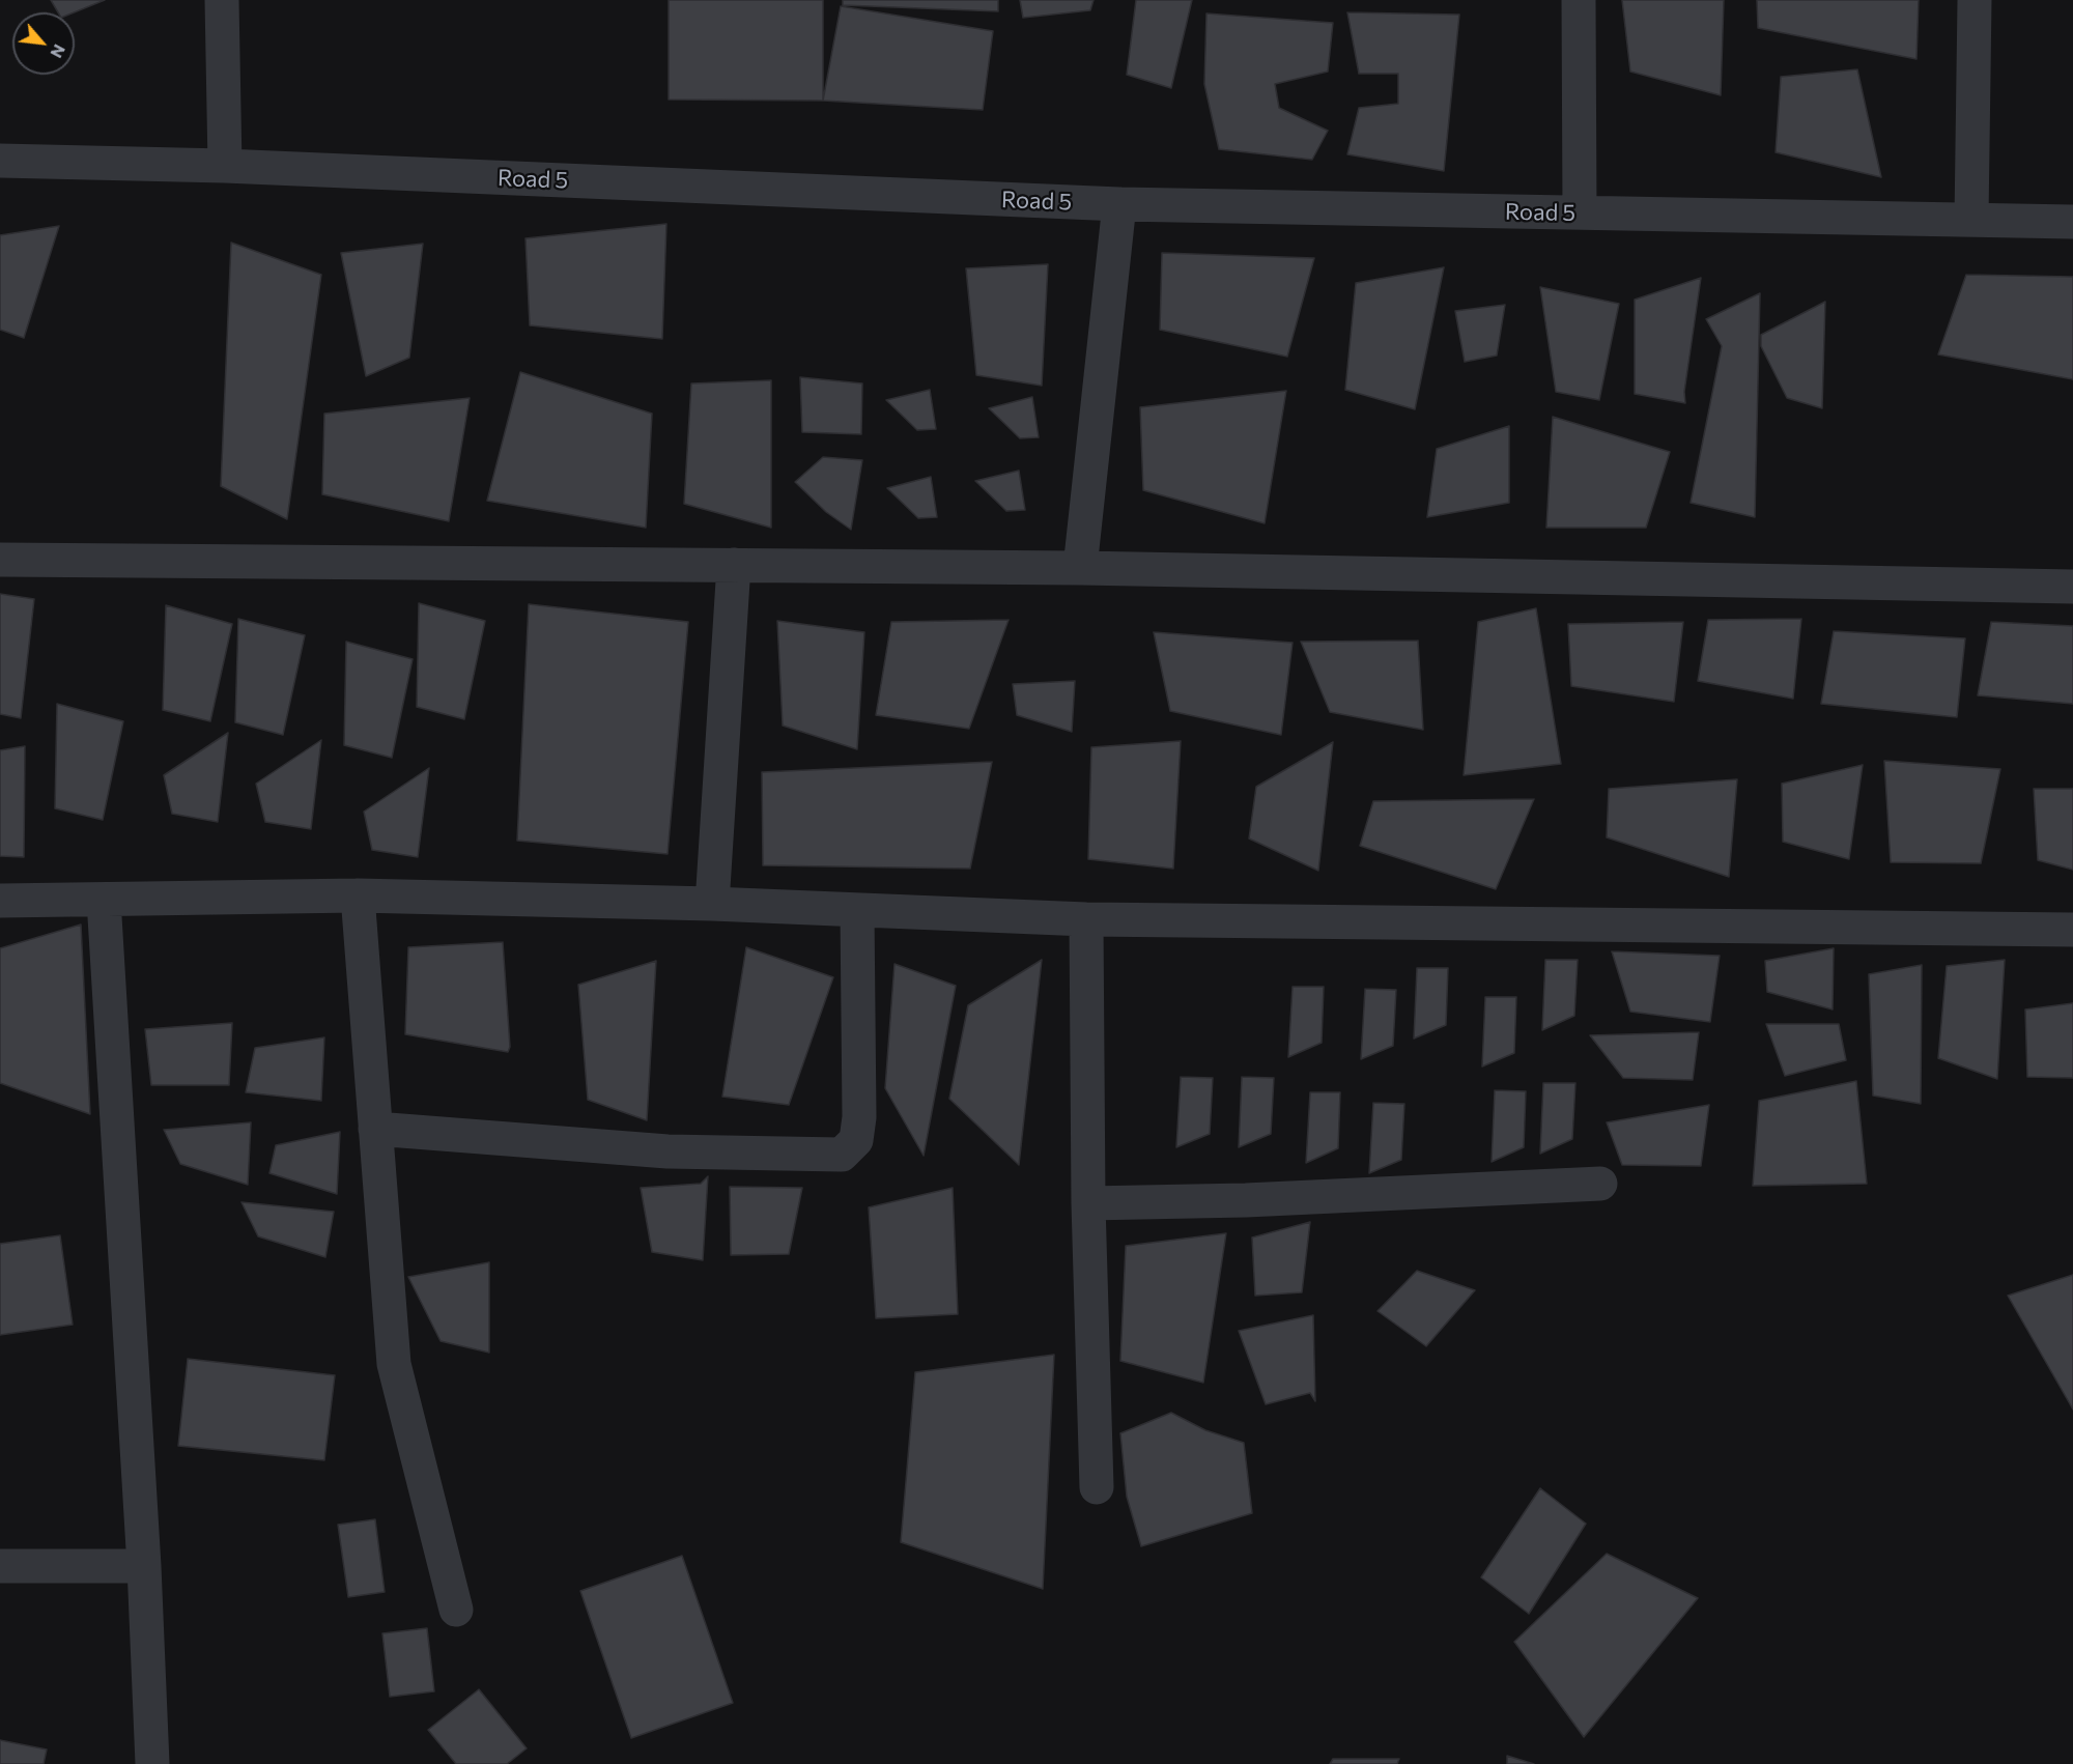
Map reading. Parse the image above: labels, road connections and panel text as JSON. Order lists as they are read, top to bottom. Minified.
{"streets":{"street":["Road 5"]},"north":"bottom right"}
